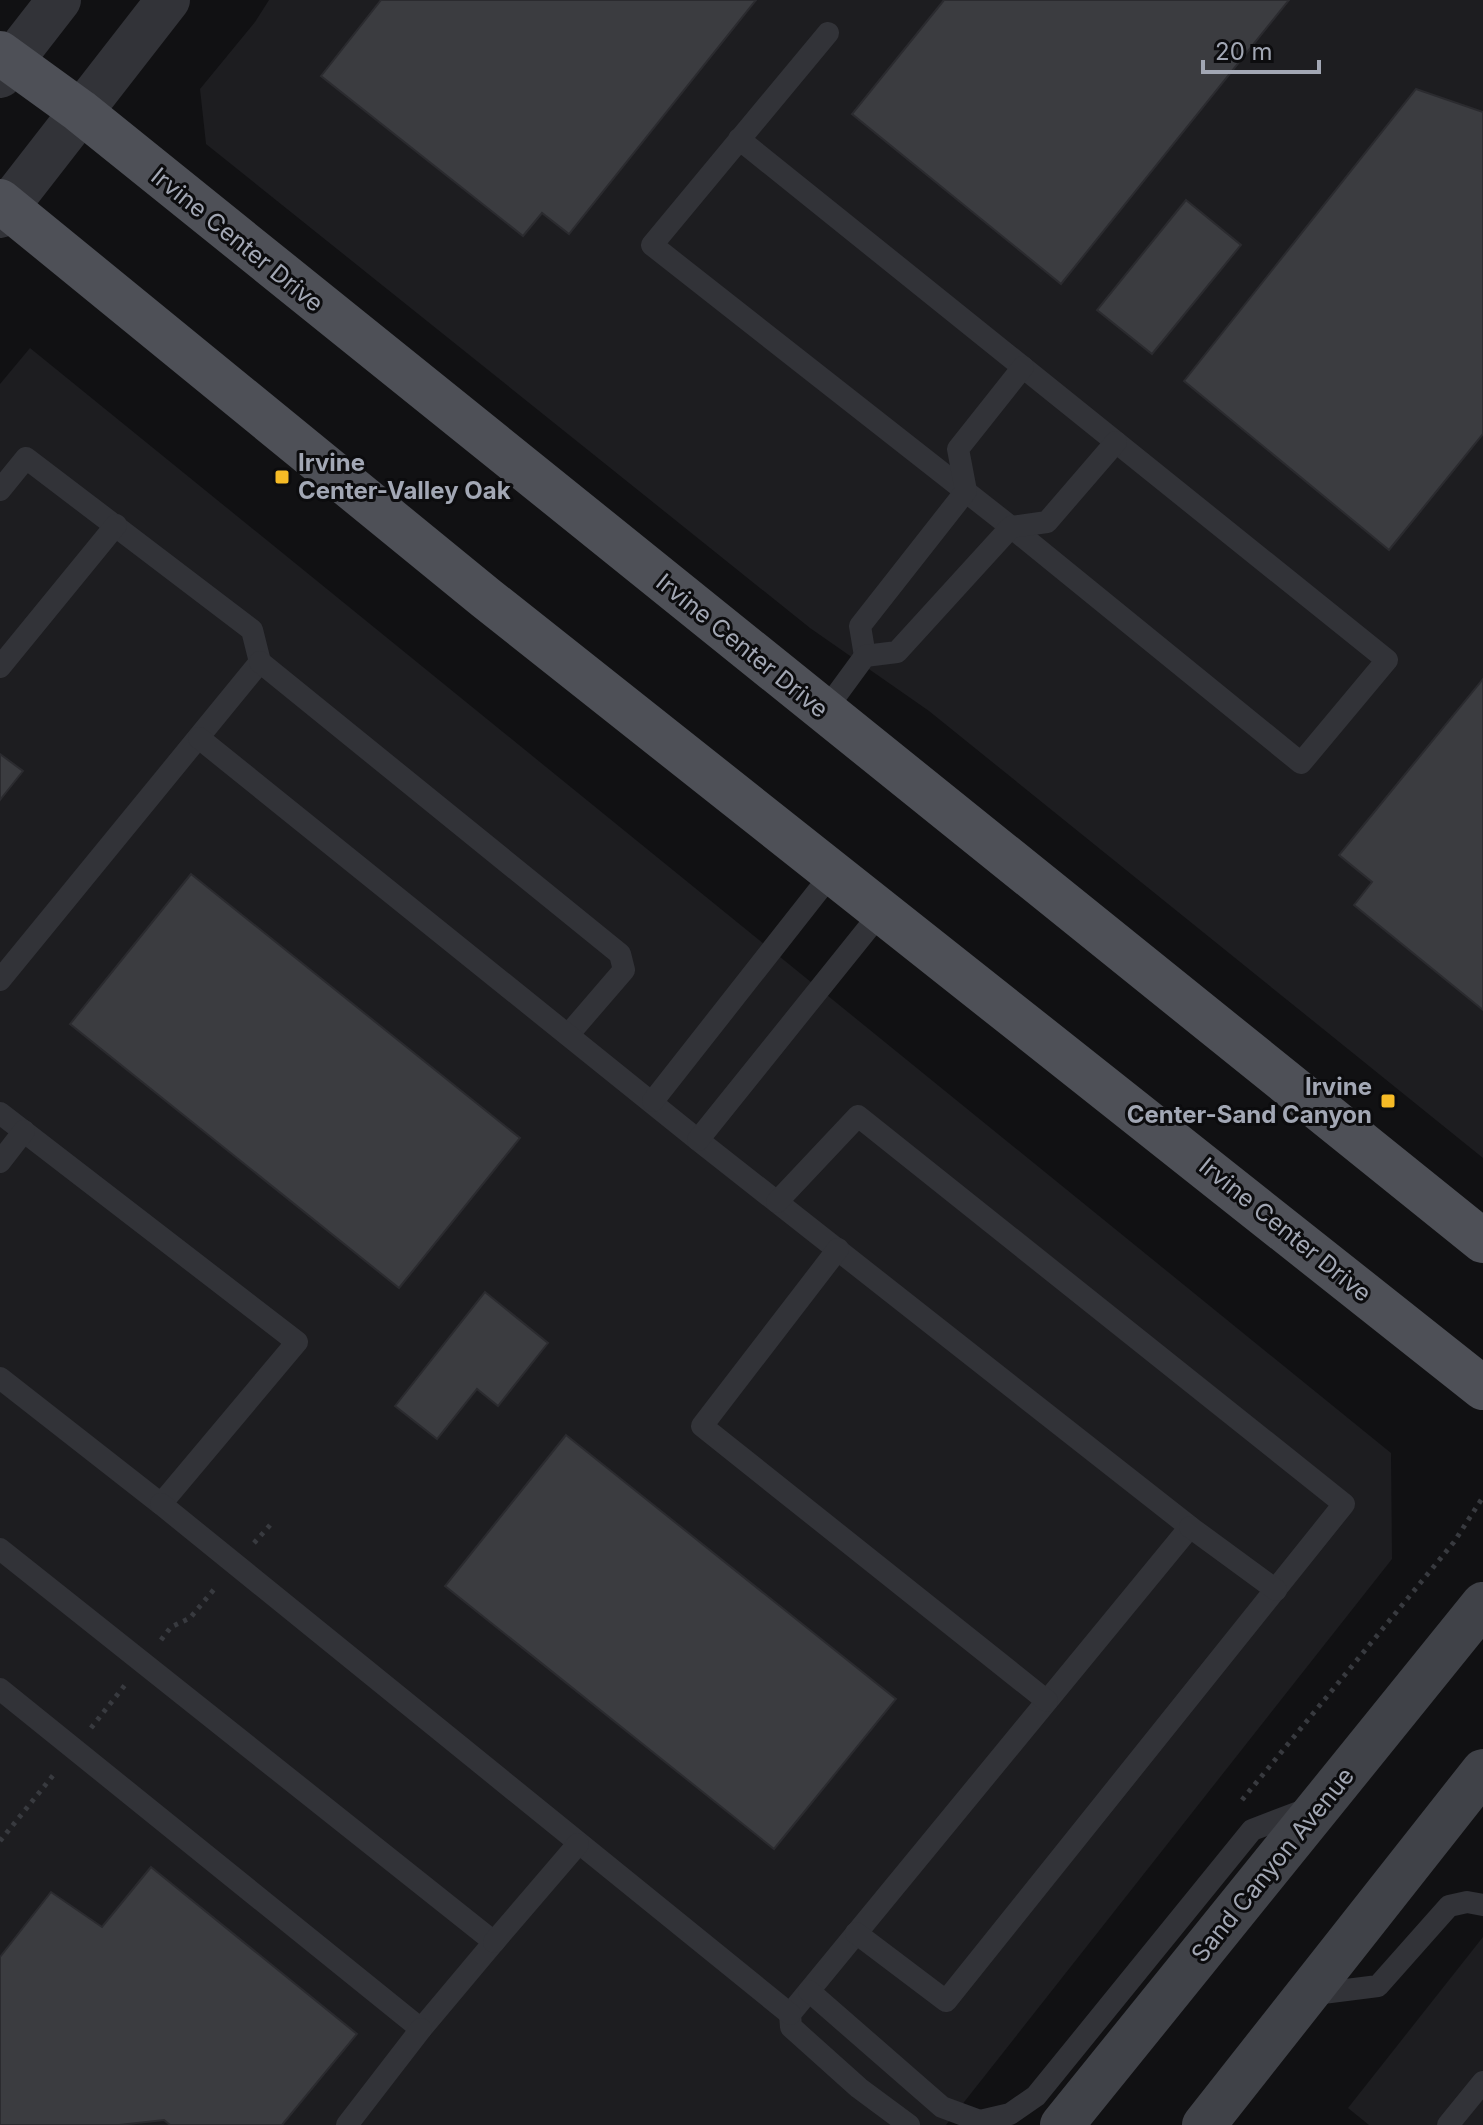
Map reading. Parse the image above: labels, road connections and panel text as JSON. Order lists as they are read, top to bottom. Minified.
{"streets":{"main road":["Irvine Center Drive","Sand Canyon Avenue"]},"places":{"transit":["Irvine Center-Valley Oak","Irvine Center-Sand Canyon"]},"scale_bar":"20 m"}
